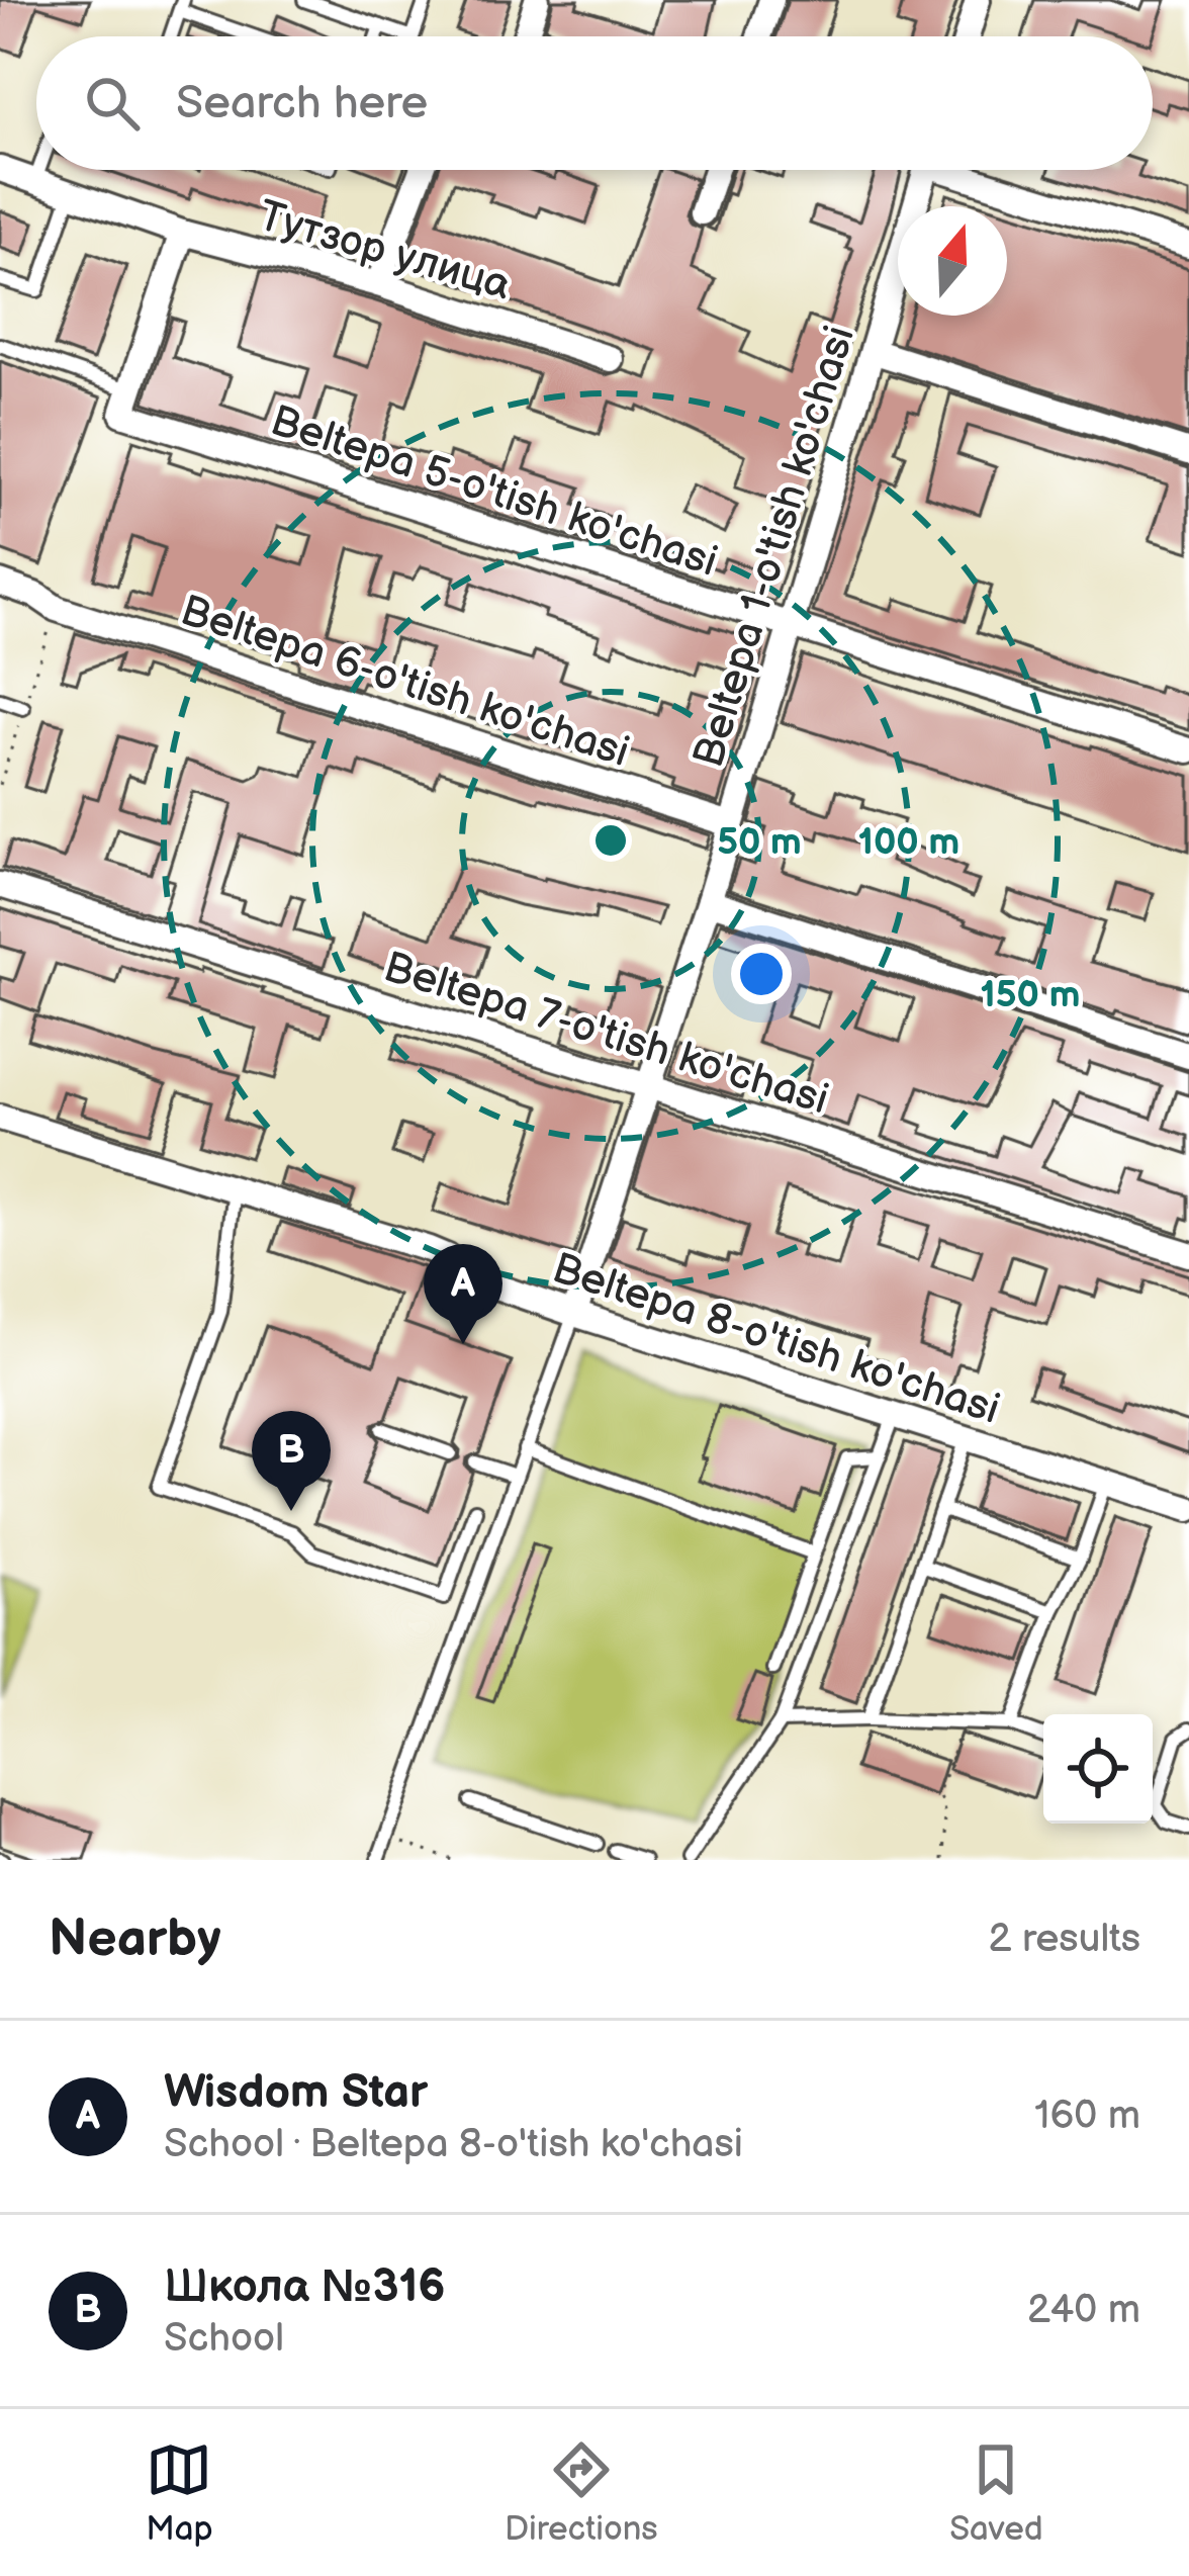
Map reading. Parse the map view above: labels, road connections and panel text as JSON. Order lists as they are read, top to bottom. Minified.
{"streets":{"street":["Тутзор улица","Beltepa 5-o'tish ko'chasi","Beltepa 1-o'tish ko'chasi","Beltepa 6-o'tish ko'chasi","Beltepa 7-o'tish ko'chasi","Beltepa 8-o'tish ko'chasi"]},"crossings":[["Beltepa 5-o'tish ko'chasi","Beltepa 1-o'tish ko'chasi"],["Beltepa 1-o'tish ko'chasi","Beltepa 6-o'tish ko'chasi"],["Beltepa 1-o'tish ko'chasi","Beltepa 7-o'tish ko'chasi"],["Beltepa 1-o'tish ko'chasi","Beltepa 8-o'tish ko'chasi"]],"north":"top","page":{"search":"Search here","pins":["A","B"],"heading":["Nearby","2 results"],"list":[{"mark":"A","name":"Wisdom Star","note":"School · Beltepa 8-o'tish ko'chasi","value":"160 m"},{"mark":"B","name":"Школа №316","note":"School","value":"240 m"}],"nav":["Map","Directions","Saved"]},"rings":["50 m","100 m","150 m"]}
